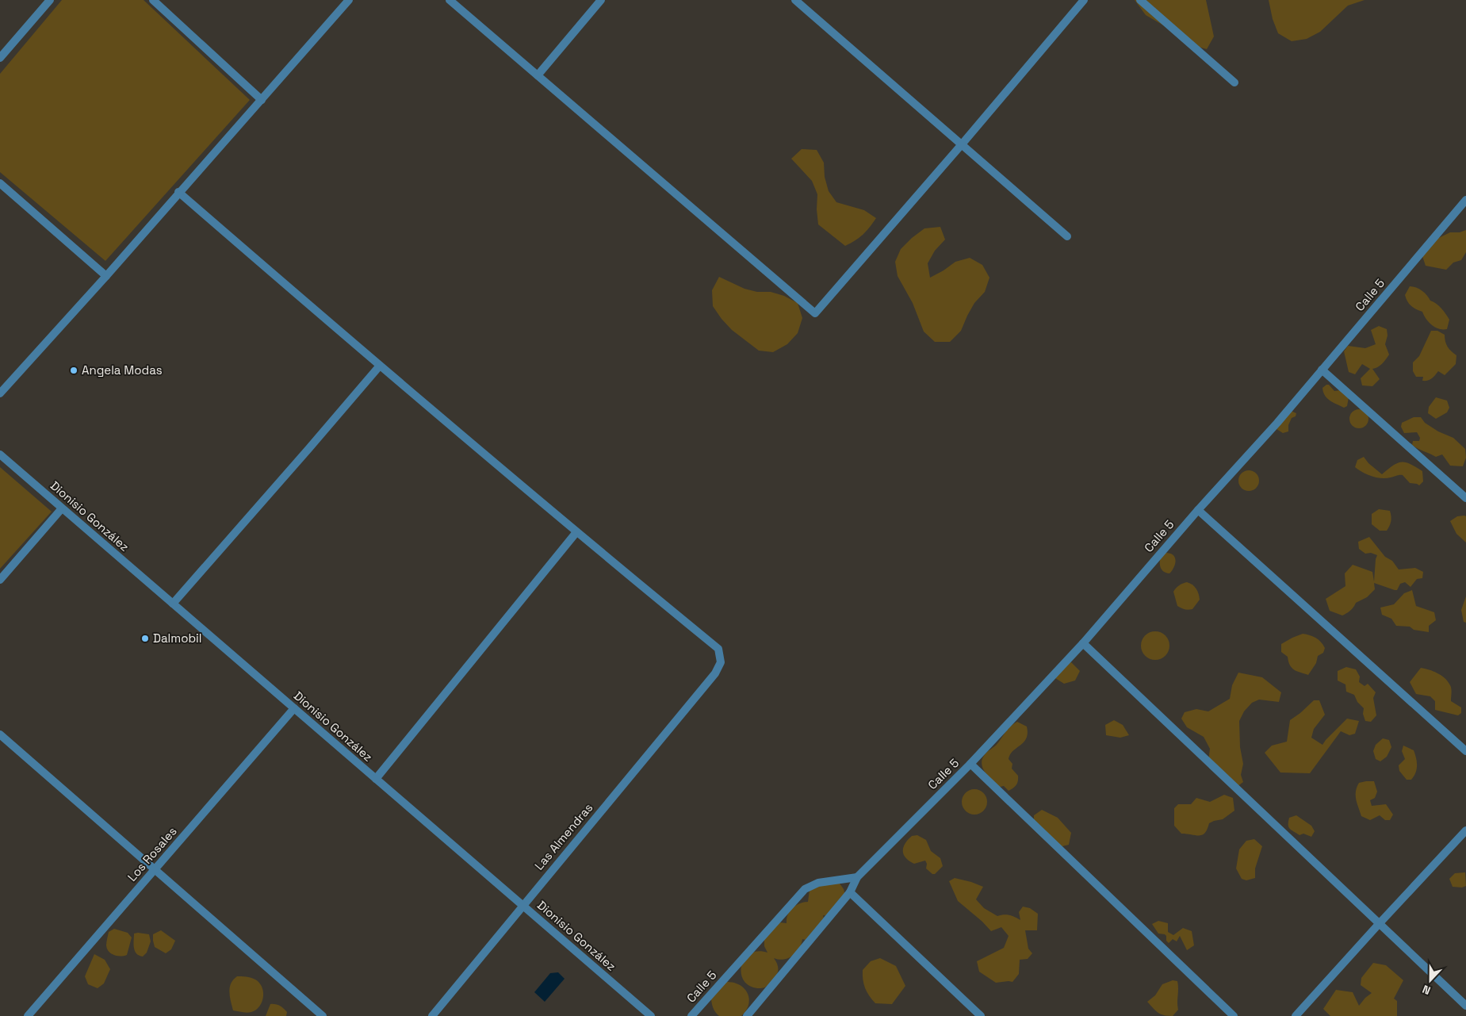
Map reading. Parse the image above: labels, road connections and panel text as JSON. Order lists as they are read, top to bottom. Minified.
{"streets":{"street":["Calle 5","Dionisio González","Las Almendras","Los Rosales"]},"crossings":[["Dionisio González","Las Almendras"],["Dionisio González","Los Rosales"]],"places":["Angela Modas","Dalmobil"],"north":"bottom"}
